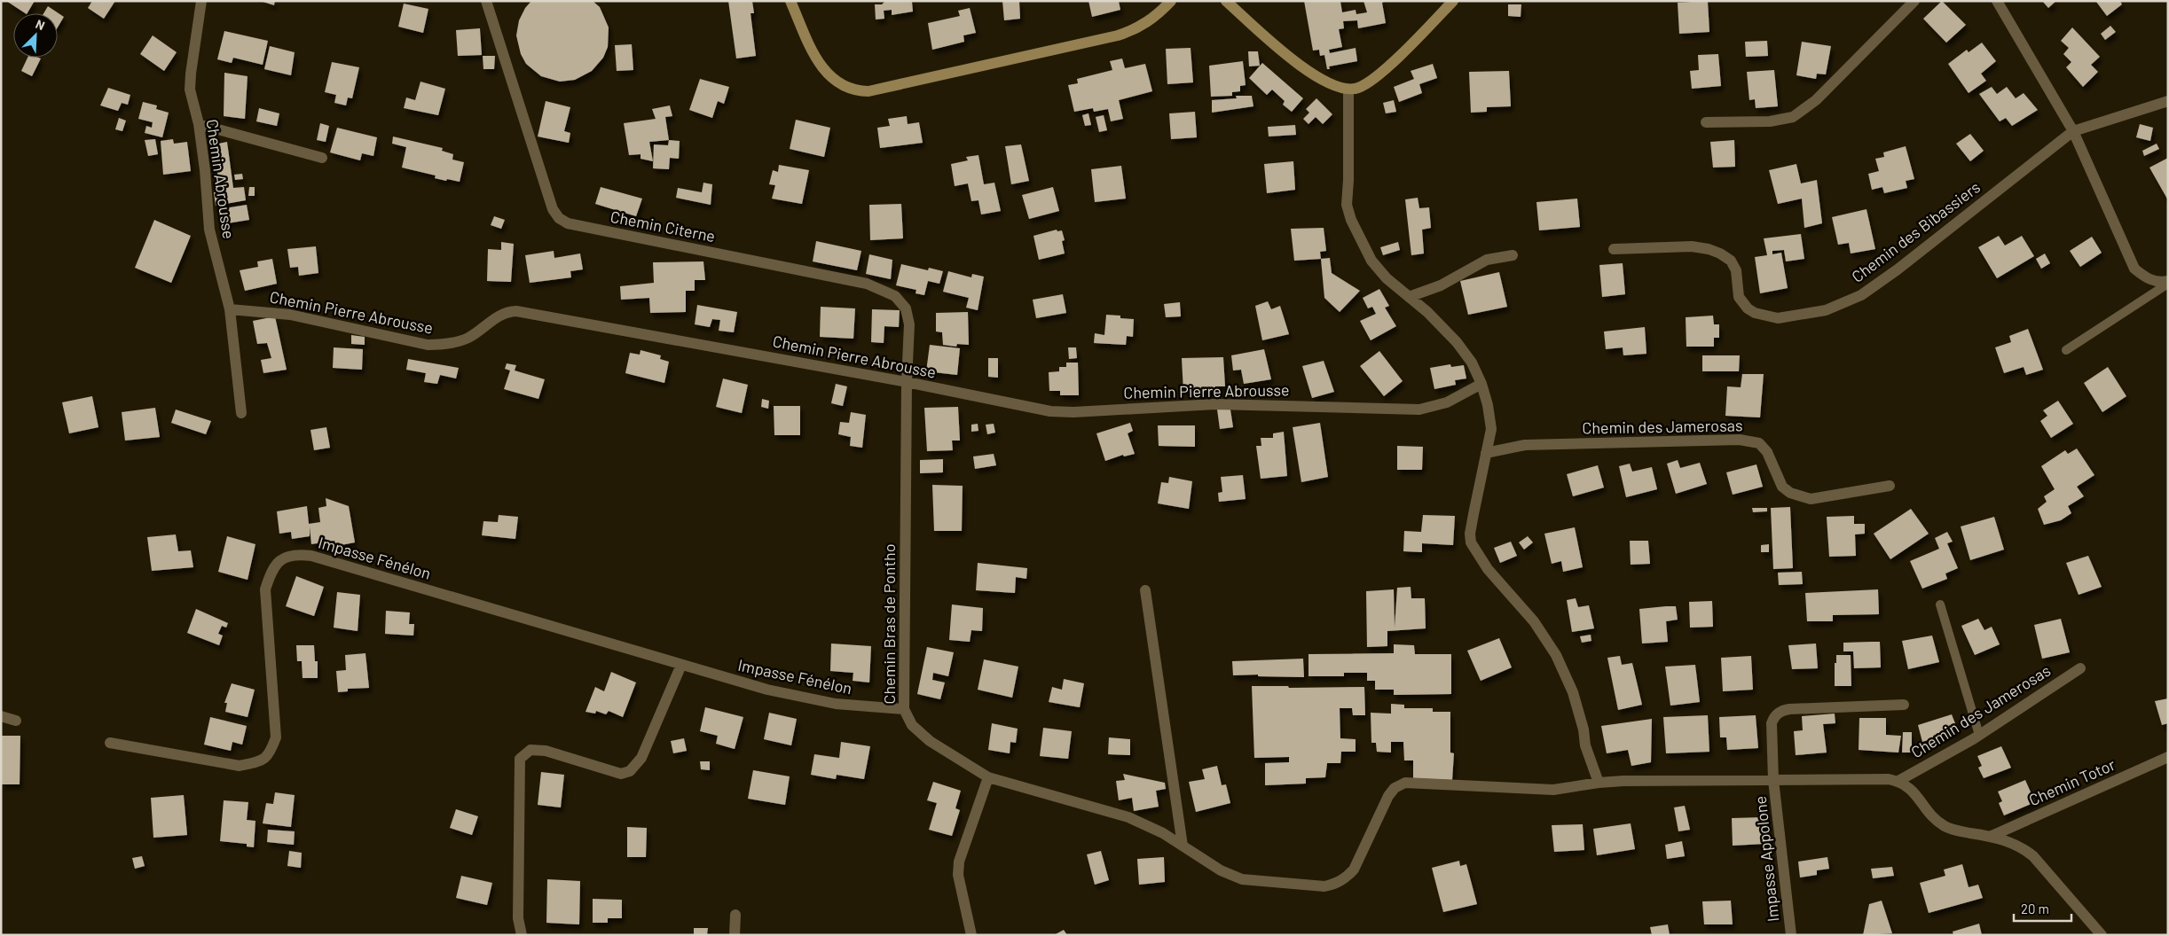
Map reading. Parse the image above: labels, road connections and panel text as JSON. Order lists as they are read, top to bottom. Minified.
{"streets":{"street":["Chemin Abrousse","Chemin Citerne","Chemin des Bibassiers","Chemin Pierre Abrousse","Chemin des Jamerosas","Impasse Fénélon","Chemin Bras de Pontho","Chemin Totor","Impasse Appolone"]},"crossings":[["Chemin Abrousse","Chemin Pierre Abrousse"],["Chemin Citerne","Chemin Pierre Abrousse"],["Chemin Citerne","Chemin Bras de Pontho"],["Chemin Pierre Abrousse","Chemin Bras de Pontho"],["Impasse Fénélon","Chemin Bras de Pontho"]],"scale_bar":"20 m","north":"top right"}
